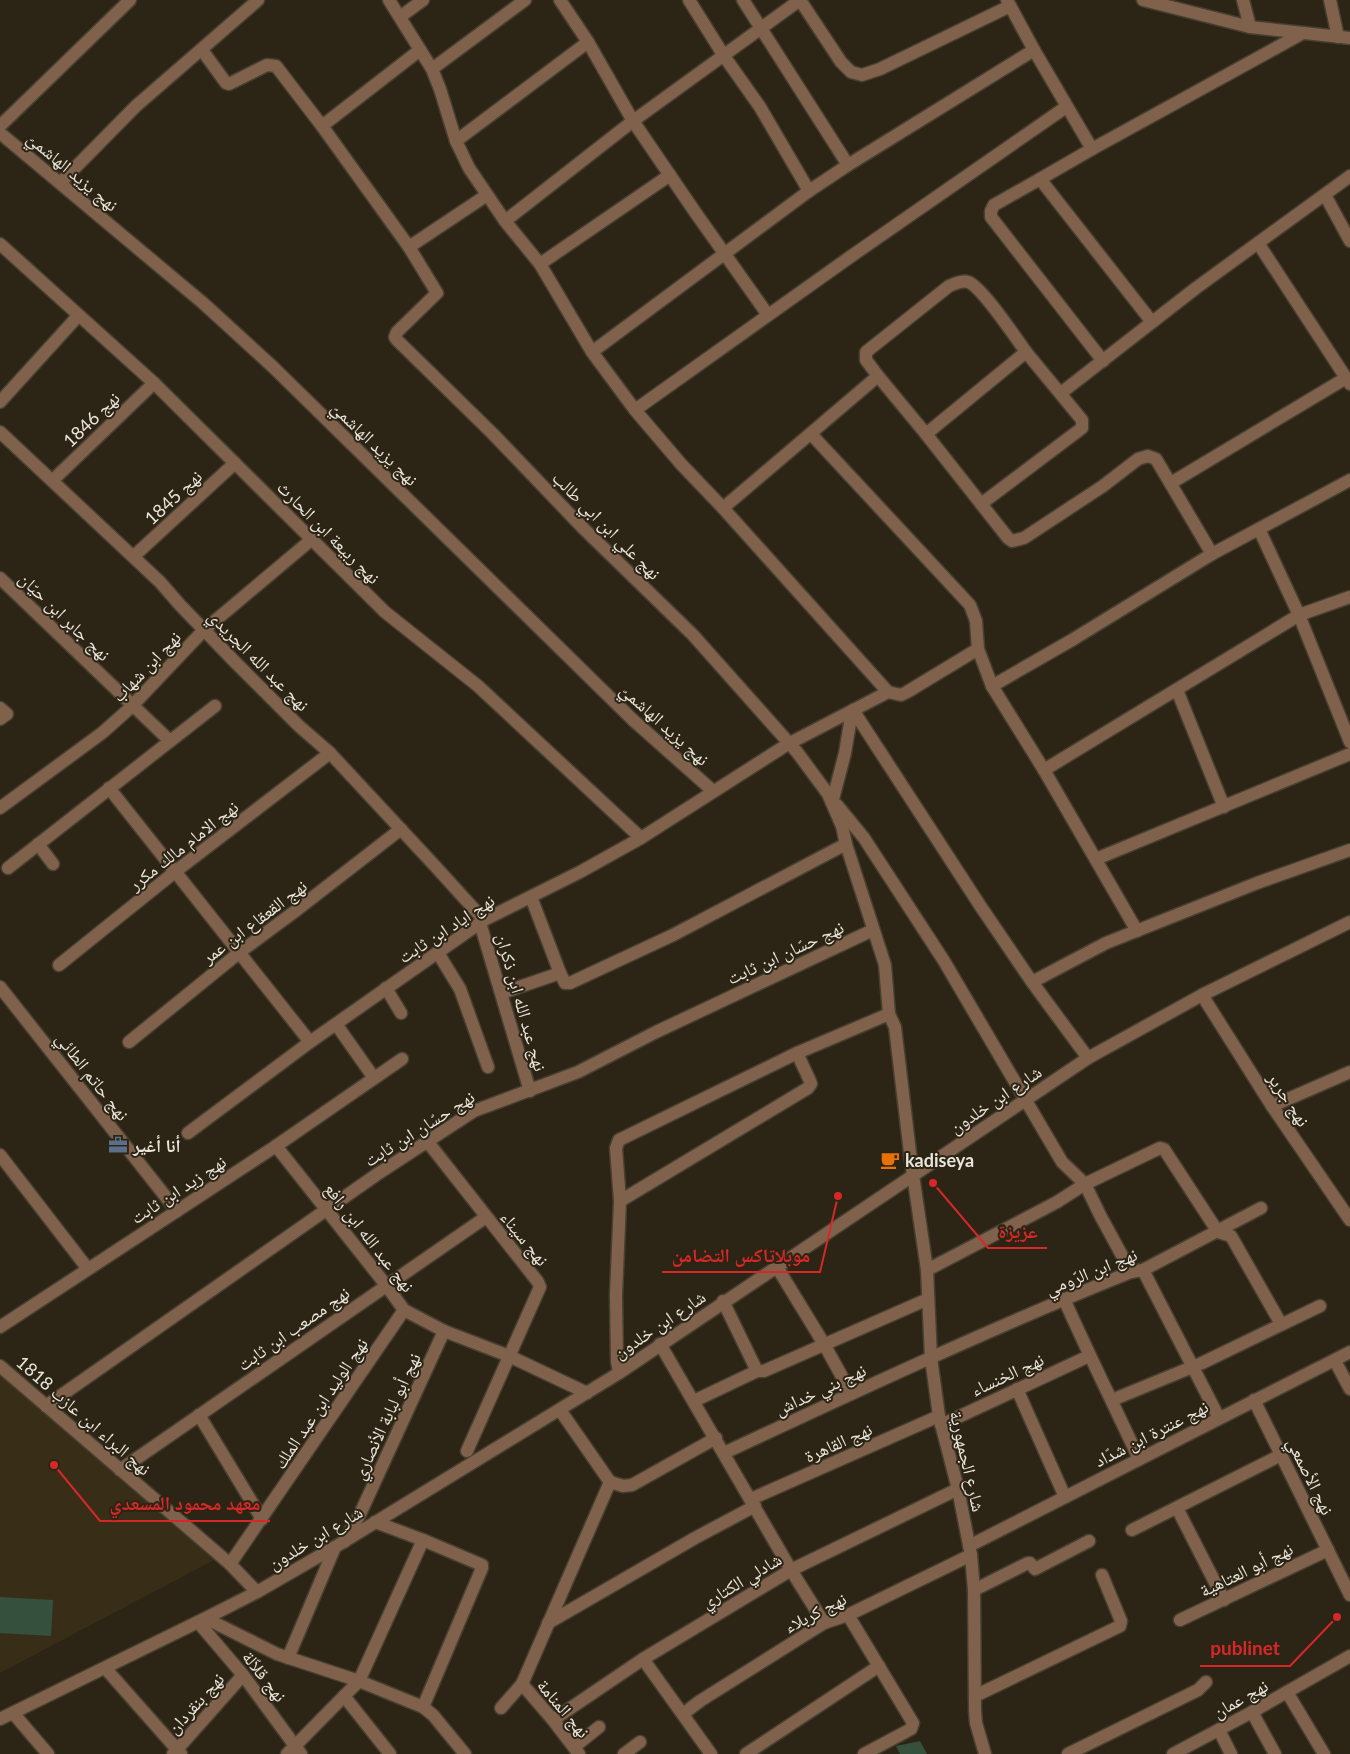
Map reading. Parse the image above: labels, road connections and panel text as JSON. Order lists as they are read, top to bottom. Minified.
{"streets":{"street":["نهج يزيد الهاشميّ","نهج 1846","نهج 1845","نهج علي ابن ابي طالب","نهج ربيعة ابن الحارث","نهج جابر ابن حيّان","نهج عبد الله الجريدي","نهج ابن شهاب","نهج الامام مالك مكرر","نهج القعقاع ابن عمر","نهج اياد ابن ثابت","نهج حسّان ابن ثابت","نهج عبد الله ابن ذكران","نهج حاتم الطائي","شارع ابن خلدون","نهج جرير","نهج زيد ابن ثابت","نهج عبد الله ابن رافع","نهج سيناء","نهج ابن الرّومي","نهج مصعب ابن ثابت","نهج الخنساء","نهج بني خداش","نهج الوليد ابن عبد الملك","نهج البراء ابن عازب 1818","نهج أبو لبابة الأنصاري","نهج عنترة ابن شدّاد","نهج القاهرة","شارع الجمهورية","نهج الأصمعي","نهج أبو العتاهية","شادلي الكتاري","نهج كربلاء","نهج قلاّلة","نهج عمان","نهج بنقردان","نهج المنامة"]},"crossings":[["نهج يزيد الهاشميّ","نهج اياد ابن ثابت"],["نهج 1846","نهج ربيعة ابن الحارث"],["نهج 1846","نهج عبد الله الجريدي"],["نهج 1845","نهج ربيعة ابن الحارث"],["نهج 1845","نهج عبد الله الجريدي"],["نهج علي ابن ابي طالب","نهج اياد ابن ثابت"],["نهج علي ابن ابي طالب","شارع الجمهورية"],["نهج ربيعة ابن الحارث","نهج ابن شهاب"],["نهج ربيعة ابن الحارث","نهج اياد ابن ثابت"],["نهج جابر ابن حيّان","نهج ابن شهاب"],["نهج عبد الله الجريدي","نهج ابن شهاب"],["نهج عبد الله الجريدي","نهج الامام مالك مكرر"],["نهج عبد الله الجريدي","نهج القعقاع ابن عمر"],["نهج عبد الله الجريدي","نهج اياد ابن ثابت"],["نهج عبد الله الجريدي","نهج عبد الله ابن ذكران"],["نهج اياد ابن ثابت","نهج عبد الله ابن ذكران"],["نهج حسّان ابن ثابت","نهج عبد الله ابن ذكران"],["نهج حسّان ابن ثابت","نهج عبد الله ابن رافع"],["نهج حسّان ابن ثابت","نهج سيناء"],["نهج حسّان ابن ثابت","نهج البراء ابن عازب 1818"],["نهج حسّان ابن ثابت","شارع الجمهورية"],["نهج حاتم الطائي","نهج زيد ابن ثابت"],["شارع ابن خلدون","نهج جرير"],["شارع ابن خلدون","نهج عبد الله ابن رافع"],["شارع ابن خلدون","نهج البراء ابن عازب 1818"],["شارع ابن خلدون","نهج أبو لبابة الأنصاري"],["شارع ابن خلدون","شارع الجمهورية"],["شارع ابن خلدون","نهج قلاّلة"],["نهج زيد ابن ثابت","نهج عبد الله ابن رافع"],["نهج عبد الله ابن رافع","نهج سيناء"],["نهج عبد الله ابن رافع","نهج مصعب ابن ثابت"],["نهج عبد الله ابن رافع","نهج الوليد ابن عبد الملك"],["نهج عبد الله ابن رافع","نهج أبو لبابة الأنصاري"],["نهج سيناء","نهج مصعب ابن ثابت"],["نهج ابن الرّومي","نهج بني خداش"],["نهج ابن الرّومي","شارع الجمهورية"],["نهج مصعب ابن ثابت","نهج البراء ابن عازب 1818"],["نهج الخنساء","نهج القاهرة"],["نهج الخنساء","شارع الجمهورية"],["نهج بني خداش","شارع الجمهورية"],["نهج الوليد ابن عبد الملك","نهج البراء ابن عازب 1818"],["نهج عنترة ابن شدّاد","شارع الجمهورية"],["نهج عنترة ابن شدّاد","نهج الأصمعي"],["نهج عنترة ابن شدّاد","نهج كربلاء"],["نهج القاهرة","شارع الجمهورية"],["شارع الجمهورية","شادلي الكتاري"],["شارع الجمهورية","نهج كربلاء"],["نهج الأصمعي","نهج أبو العتاهية"],["شادلي الكتاري","نهج المنامة"],["نهج قلاّلة","نهج بنقردان"]],"places":{"office":["أنا أغير"],"cafe":["kadiseya"],"other":["عزيزة","موبلاتاكس التضامن","معهد محمود المسعدي","publinet"]}}
